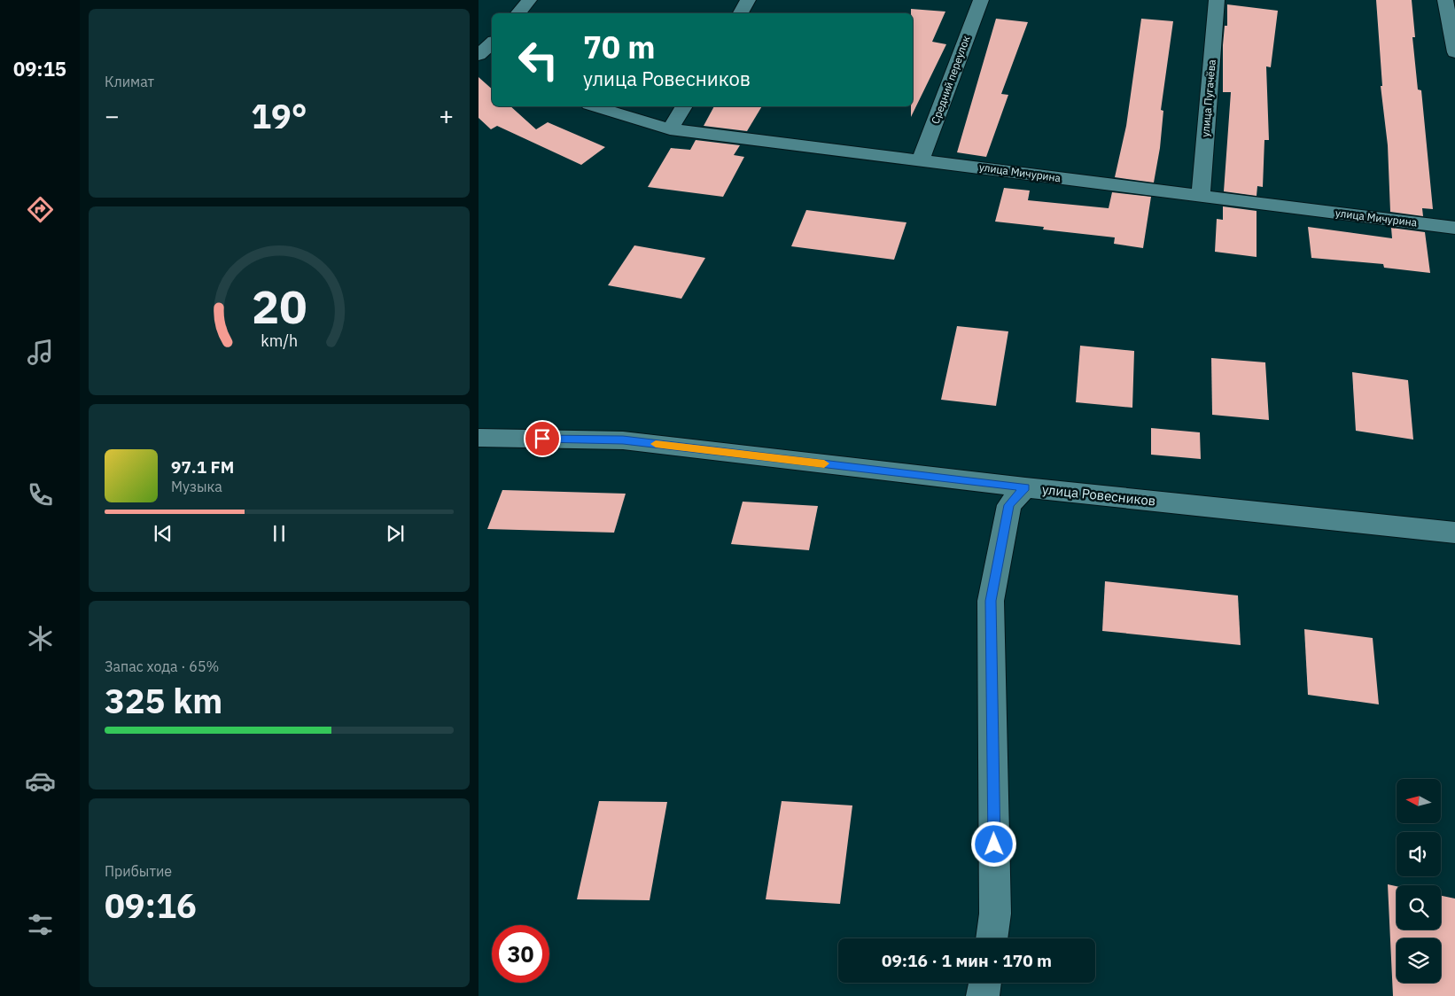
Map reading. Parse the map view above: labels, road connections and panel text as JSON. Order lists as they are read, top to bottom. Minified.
{"streets":{"street":["Средний переулок","улица Пугачёва","улица Мичурина","улица Ровесников"]},"crossings":[["Средний переулок","улица Мичурина"],["улица Пугачёва","улица Мичурина"]],"north":"left","page":{"tabs":"09:15","tile":["Климат",["Запас хода · 65%","325 km"],["Прибытие","09:16"]],"turn":["70 m","улица Ровесников"],"heat":["−","19°","+"],"song":["97.1 FM","Музыка"],"limit":"30","trip":"09:16 · 1 мин · 170 m","gauge":["20","km/h"]}}
